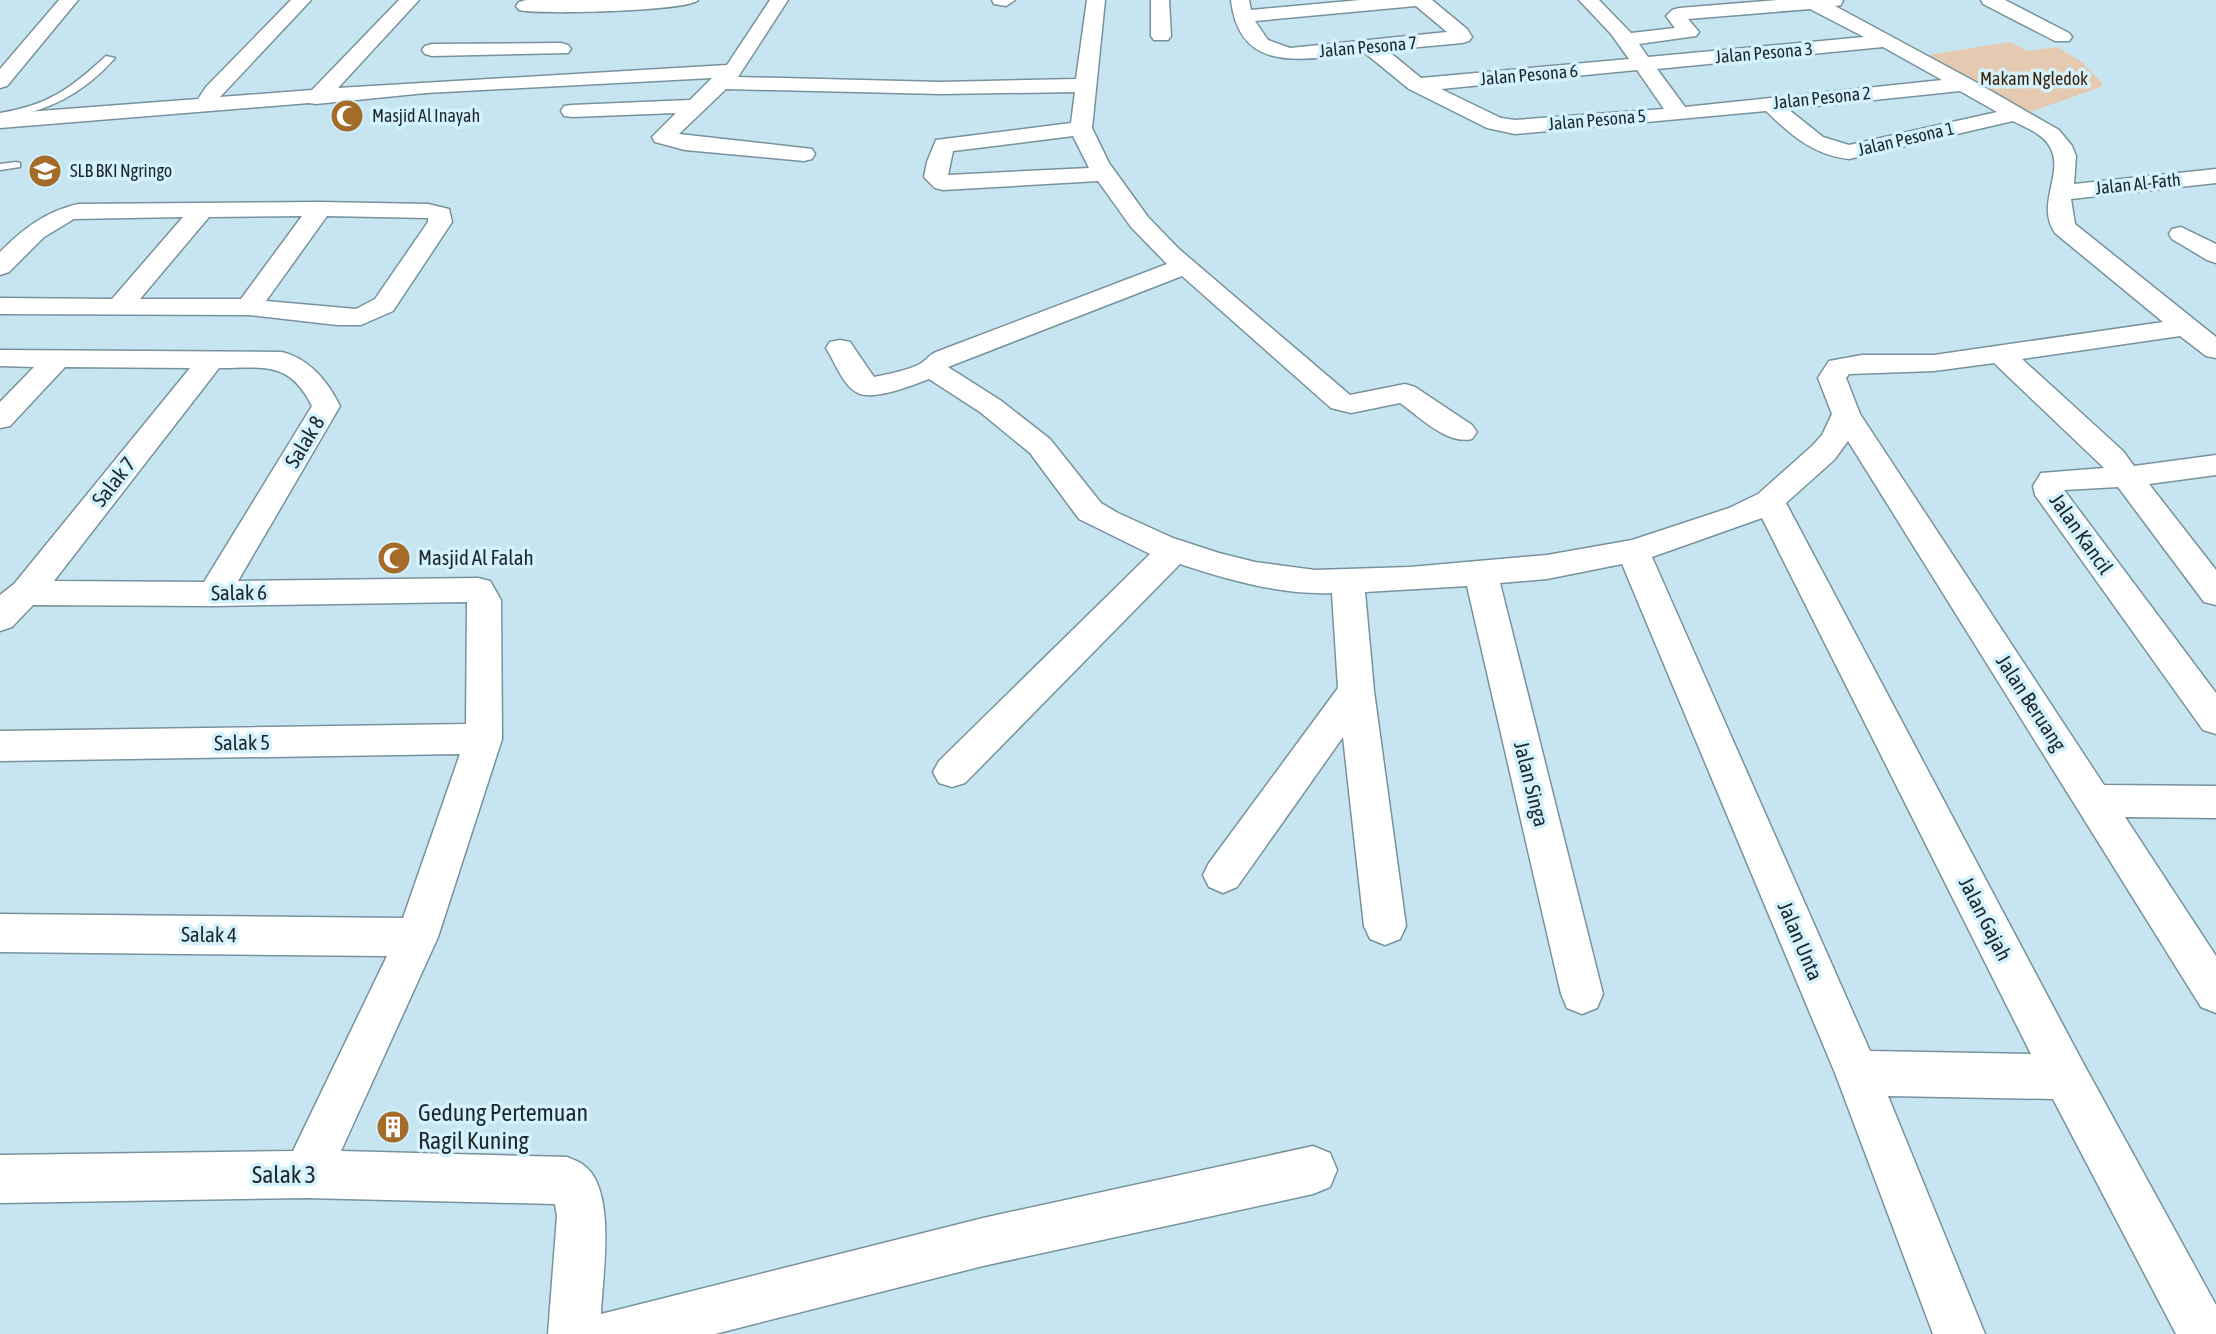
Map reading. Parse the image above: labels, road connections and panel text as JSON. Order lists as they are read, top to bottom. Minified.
{"streets":{"street":["Jalan Pesona 7","Jalan Pesona 3","Jalan Pesona 6","Jalan Pesona 2","Jalan Pesona 5","Jalan Pesona 1","Jalan Al-Fath","Salak 8","Salak 7","Jalan Kancil","Salak 6","Jalan Beruang","Salak 5","Jalan Singa","Jalan Gajah","Salak 4","Jalan Unta","Salak 3"]},"crossings":[["Jalan Pesona 3","Jalan Pesona 6"],["Jalan Pesona 6","Jalan Pesona 5"],["Jalan Pesona 2","Jalan Pesona 5"],["Jalan Pesona 2","Jalan Pesona 1"],["Salak 8","Salak 7"],["Salak 8","Salak 6"],["Salak 7","Salak 6"],["Salak 6","Salak 5"]],"parks":["Makam Ngledok"],"places":{"mosque":["Masjid Al Inayah","Masjid Al Falah"],"school or university":["SLB BKI Ngringo"],"building":["Gedung Pertemuan Ragil Kuning"]}}
